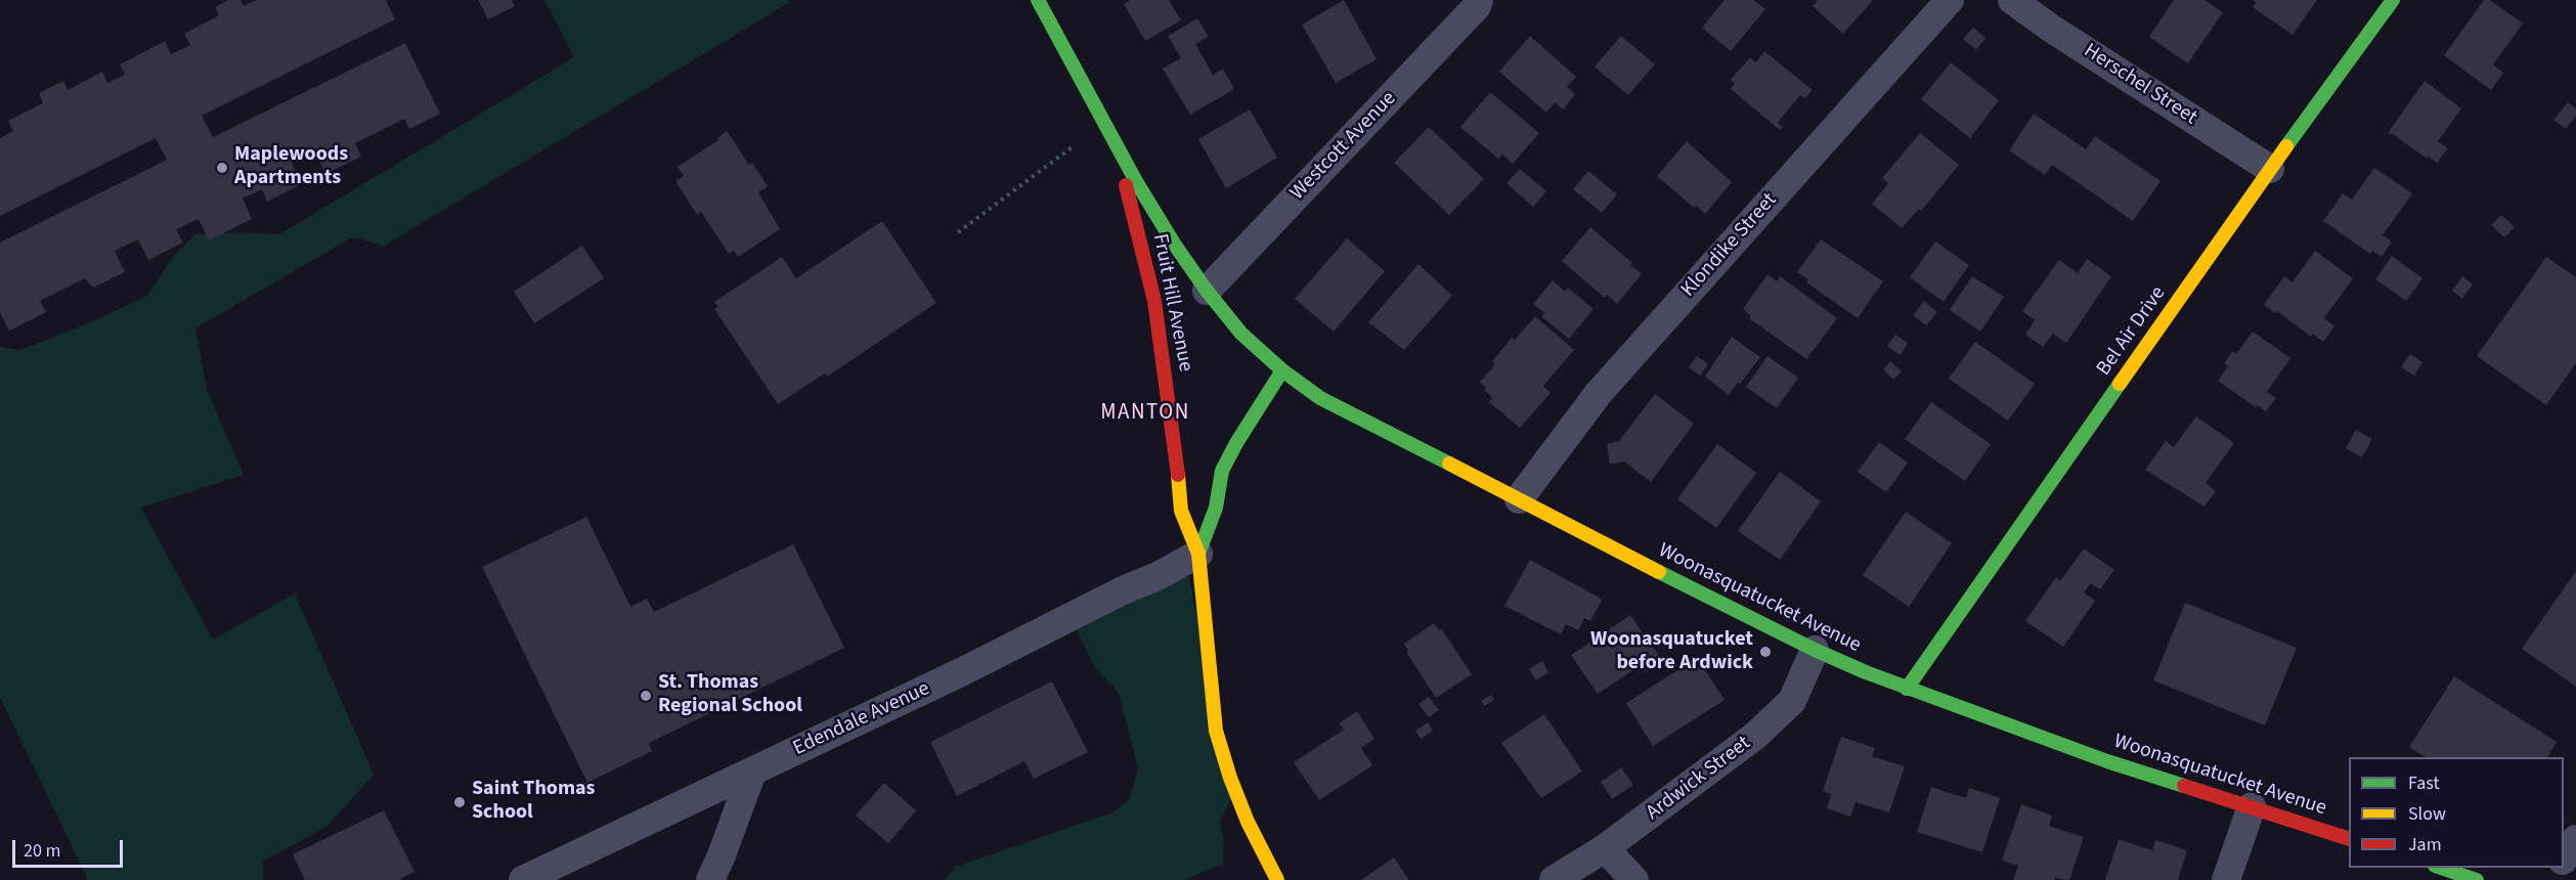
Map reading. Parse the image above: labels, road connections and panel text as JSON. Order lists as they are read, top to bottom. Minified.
{"streets":{"street":["Herschel Street","Westcott Avenue","Klondike Street","Fruit Hill Avenue","Bel Air Drive","Woonasquatucket Avenue","Edendale Avenue","Ardwick Street"]},"crossings":[["Herschel Street","Bel Air Drive"],["Westcott Avenue","Fruit Hill Avenue"],["Westcott Avenue","Woonasquatucket Avenue"],["Klondike Street","Woonasquatucket Avenue"],["Fruit Hill Avenue","Woonasquatucket Avenue"],["Fruit Hill Avenue","Edendale Avenue"],["Bel Air Drive","Woonasquatucket Avenue"],["Woonasquatucket Avenue","Ardwick Street"]],"districts":["MANTON"],"places":["Maplewoods Apartments","Woonasquatucket before Ardwick","St. Thomas Regional School","Saint Thomas School"],"legend":["Fast","Slow","Jam"],"scale_bar":"20 m"}
